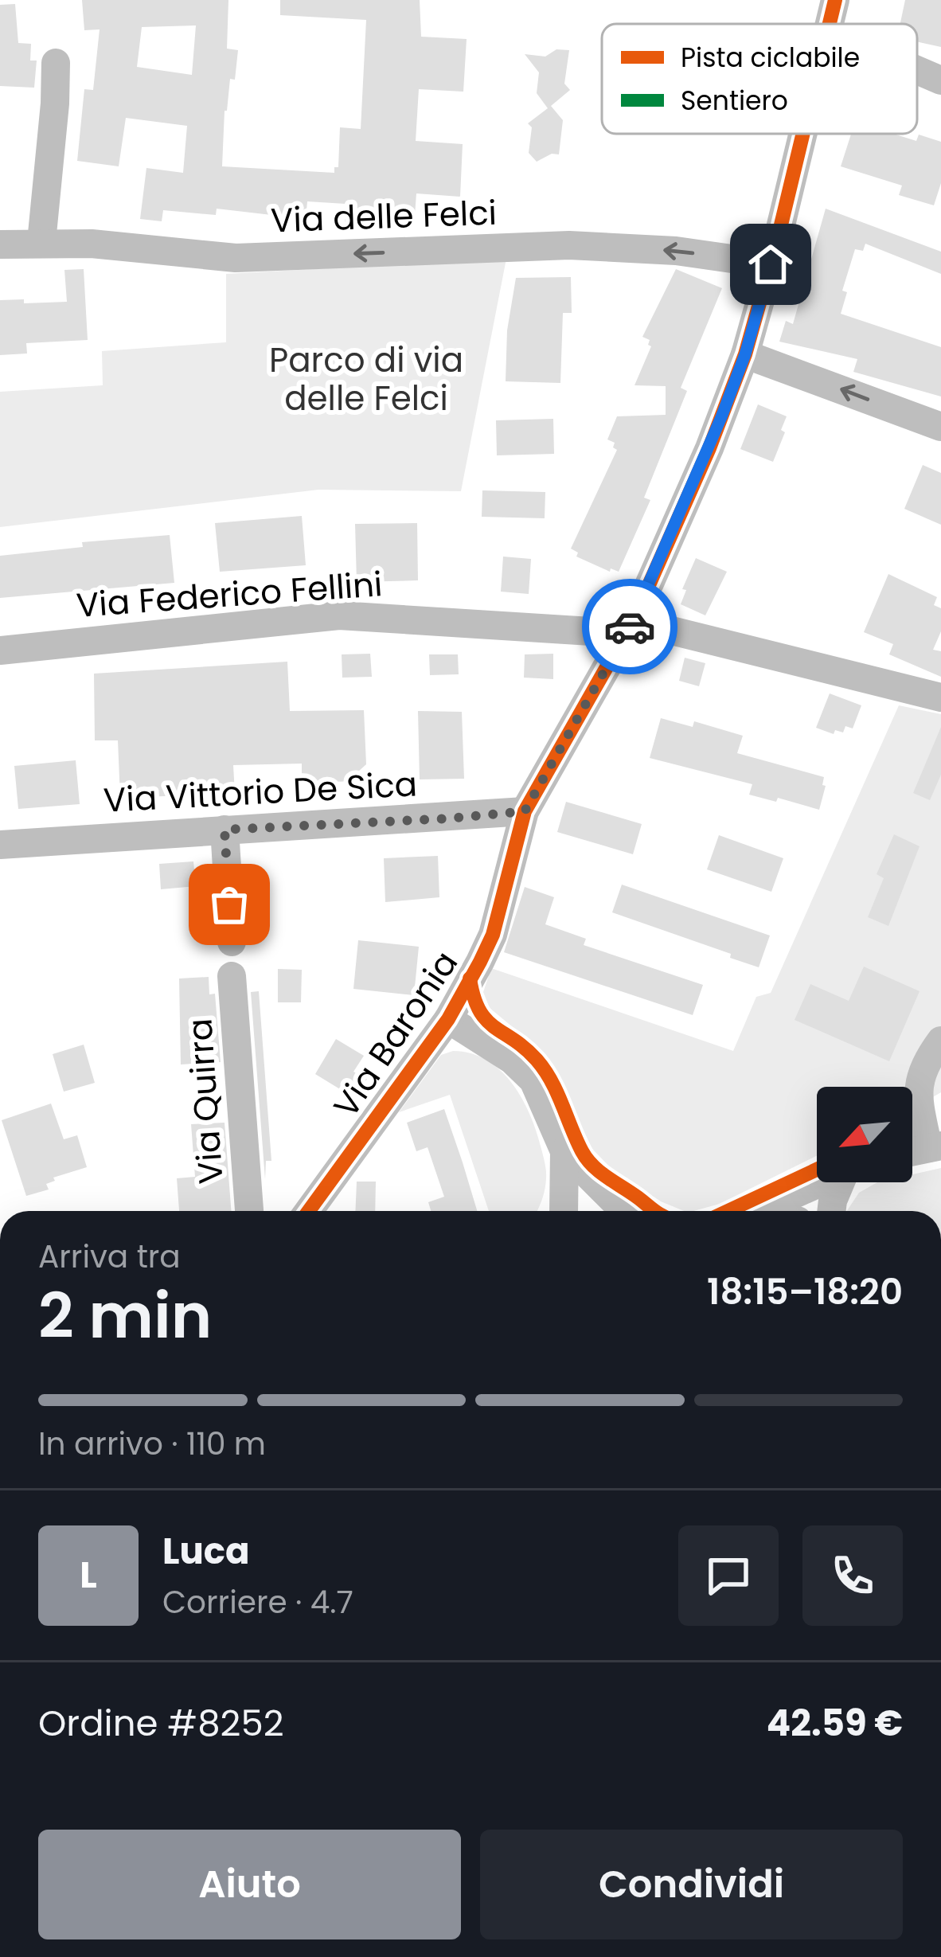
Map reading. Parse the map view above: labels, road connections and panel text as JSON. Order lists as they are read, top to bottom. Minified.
{"streets":{"street":["Via delle Felci","Via Federico Fellini","Via Vittorio De Sica","Via Baronia","Via Quirra"]},"crossings":[["Via delle Felci","Via Baronia"],["Via Federico Fellini","Via Baronia"],["Via Vittorio De Sica","Via Baronia"]],"one_way":["Via delle Felci"],"parks":["Parco di via delle Felci"],"legend":["Pista ciclabile","Sentiero"],"north":"bottom left","page":{"heading":["2 min","Arriva tra","18:15–18:20"],"panel":["Luca","Corriere · 4.7","Ordine #8252","42.59 €"],"bar":"In arrivo · 110 m","round":"L","buttons":["Aiuto","Condividi"]}}
